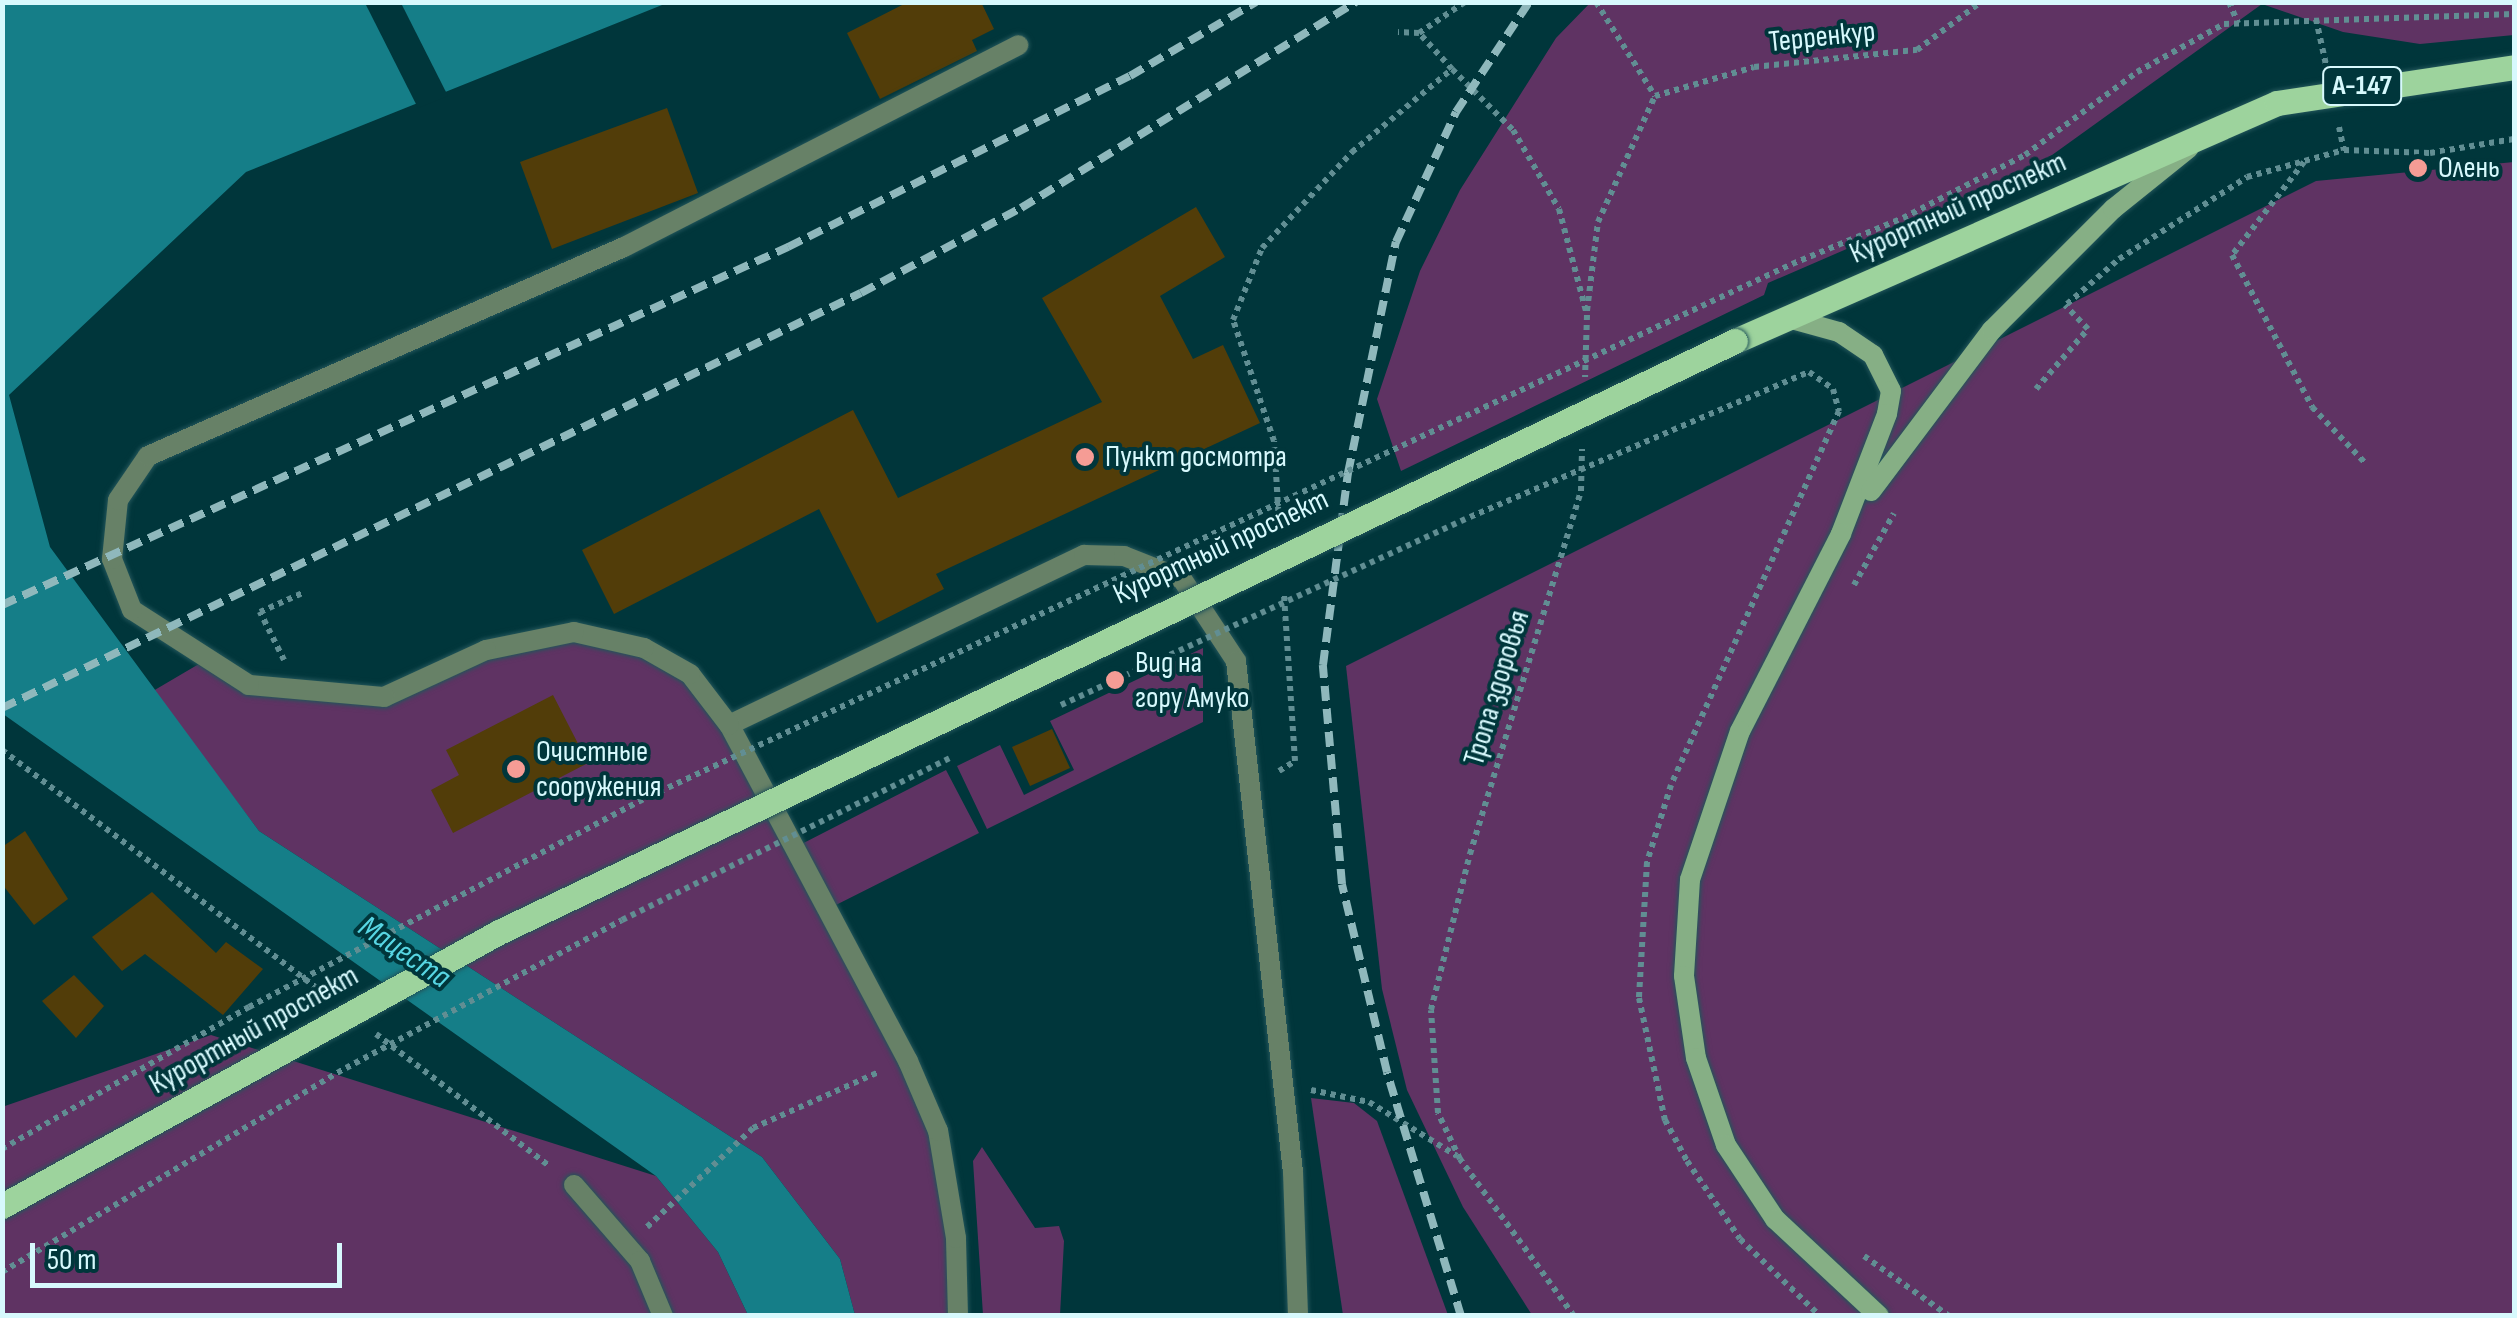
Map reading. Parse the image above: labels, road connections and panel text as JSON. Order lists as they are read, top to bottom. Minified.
{"streets":{"main road":["А-147","Курортный проспект"],"path":["Терренкур","Тропа здоровья"]},"crossings":[["А-147","Курортный проспект"]],"water":["Мацеста"],"places":["Олень","Пункт досмотра","Вид на гору Амуко","Очистные сооружения"],"scale_bar":"50 m"}
